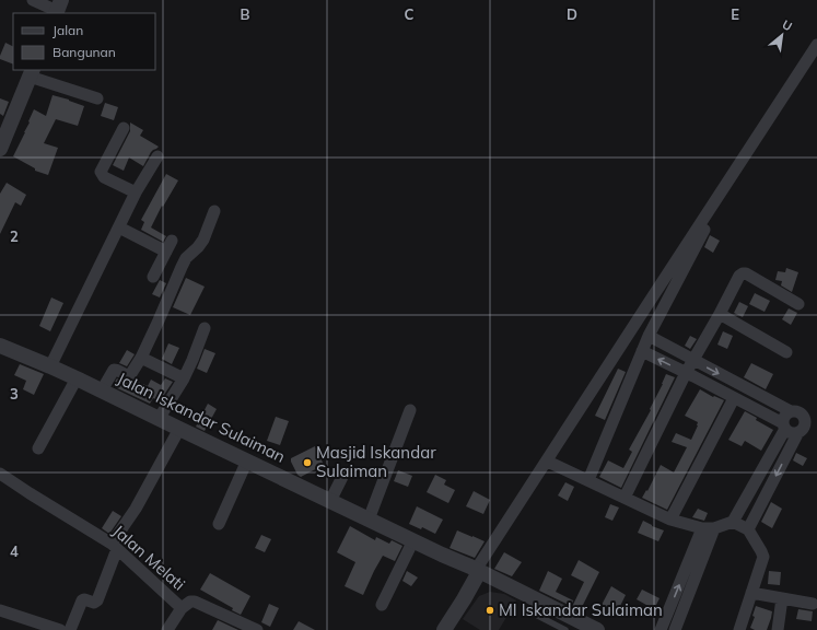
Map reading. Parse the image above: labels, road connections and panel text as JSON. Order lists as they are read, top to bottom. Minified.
{"streets":{"street":["Jalan Iskandar Sulaiman","Jalan Melati"]},"places":["Masjid Iskandar Sulaiman","MI Iskandar Sulaiman"],"legend":["Jalan","Bangunan"],"north":"top right","grid":{"columns":["B","C","D","E"],"rows":["2","3","4"]}}
